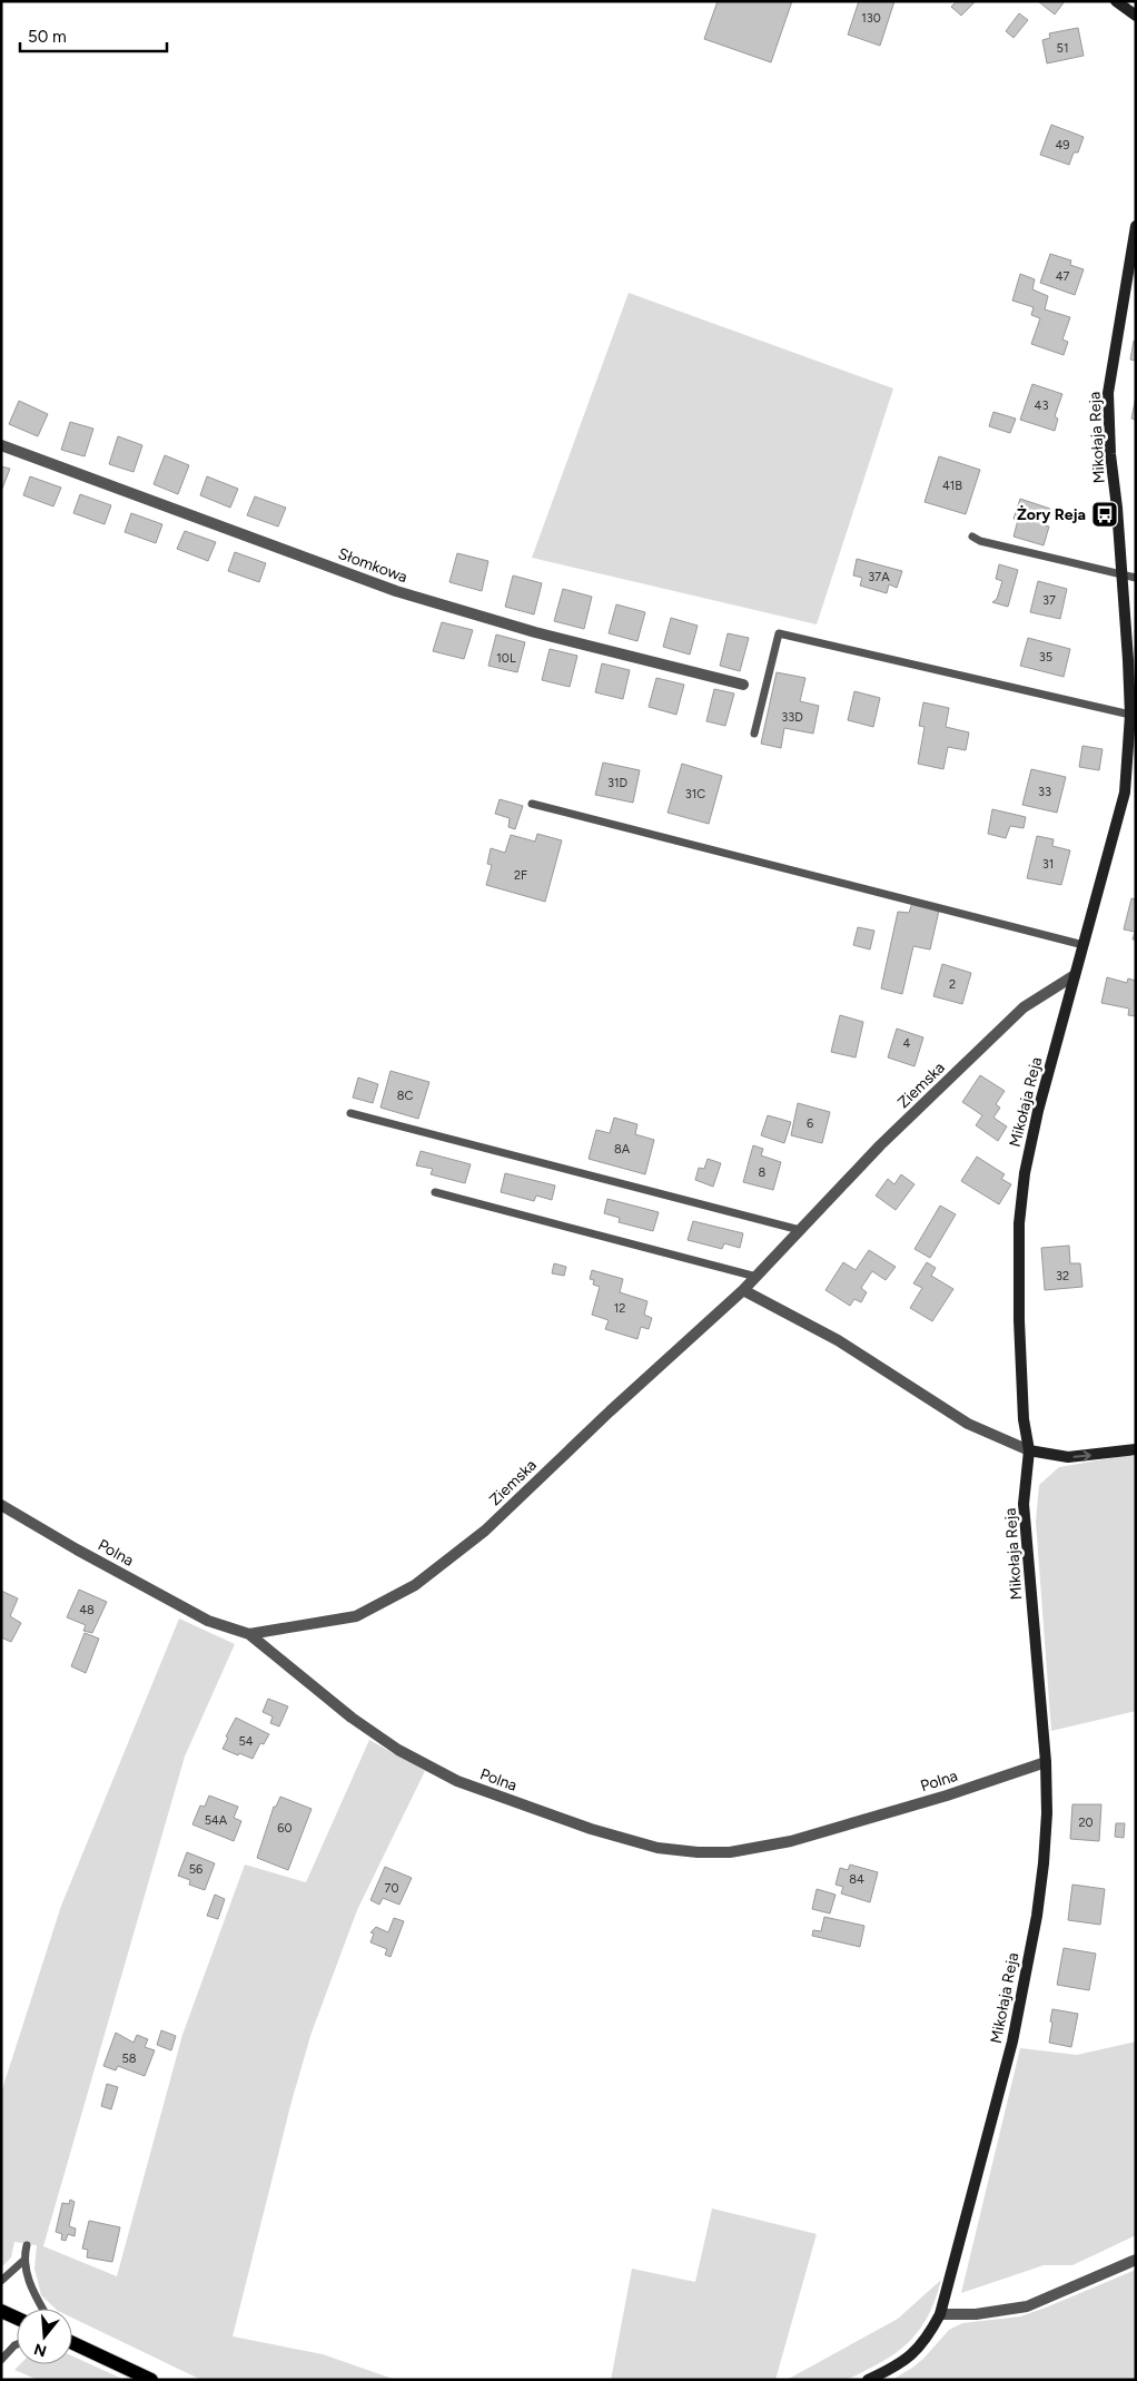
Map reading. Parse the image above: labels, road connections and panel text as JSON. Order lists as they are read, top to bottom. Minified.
{"streets":{"street":["Mikołaja Reja","Słomkowa","Ziemska","Polna"]},"crossings":[["Mikołaja Reja","Ziemska"],["Mikołaja Reja","Polna"],["Ziemska","Polna"]],"places":{"bus stop":["Żory Reja"]},"house_numbers":["130","51","49","47","43","41B","37A","37","35","10L","33D","31D","33","31C","31","2F","2","4","8C","6","8A","8","32","12","48","54","54A","20","60","56","84","70","58"],"scale_bar":"50 m","north":"bottom"}
